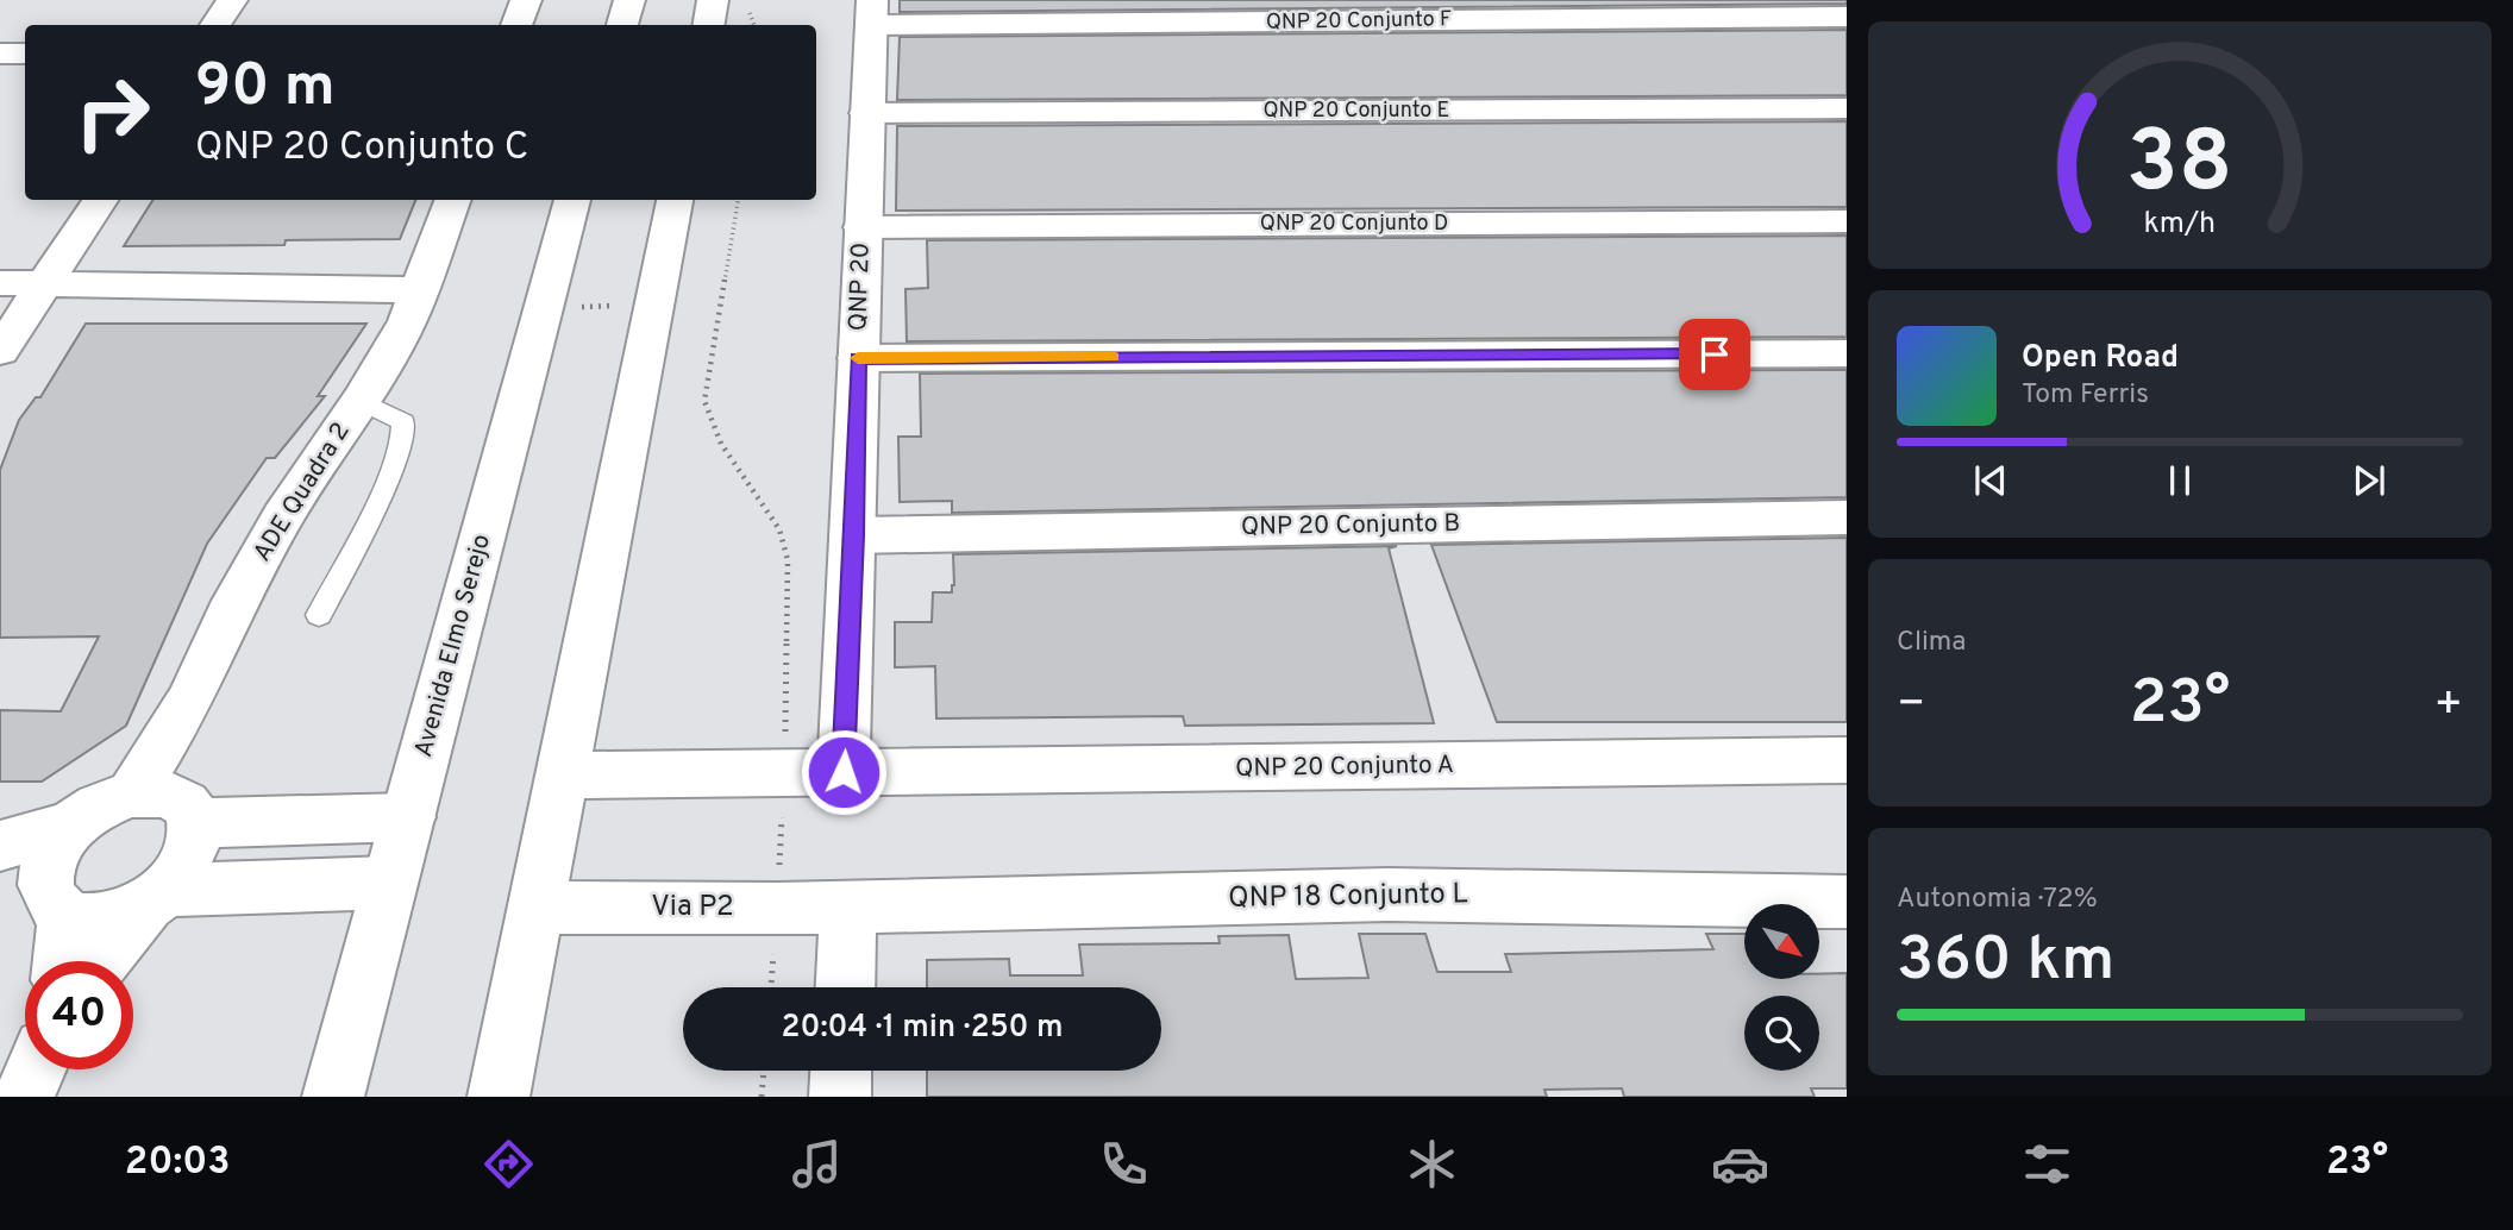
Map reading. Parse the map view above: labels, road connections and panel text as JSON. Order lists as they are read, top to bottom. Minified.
{"streets":{"street":["QNP 20 Conjunto F","QNP 20 Conjunto E","QNP 20 Conjunto D","QNP 20","ADE Quadra 2","QNP 20 Conjunto B","Avenida Elmo Serejo","QNP 20 Conjunto A","QNP 18 Conjunto L","Via P2"]},"crossings":[["QNP 20 Conjunto F","QNP 20"],["QNP 20 Conjunto E","QNP 20"],["QNP 20 Conjunto D","QNP 20"],["QNP 20","QNP 20 Conjunto B"],["QNP 20","QNP 20 Conjunto A"],["QNP 18 Conjunto L","Via P2"]],"north":"bottom right","page":{"turn":["90 m","QNP 20 Conjunto C"],"song":["Open Road","Tom Ferris"],"tile":["Clima",["Autonomia · 72%","360 km"]],"heat":["−","23°","+"],"limit":"40","trip":"20:04 · 1 min · 250 m","tabs":["20:03","23°"],"gauge":["38","km/h"]}}
